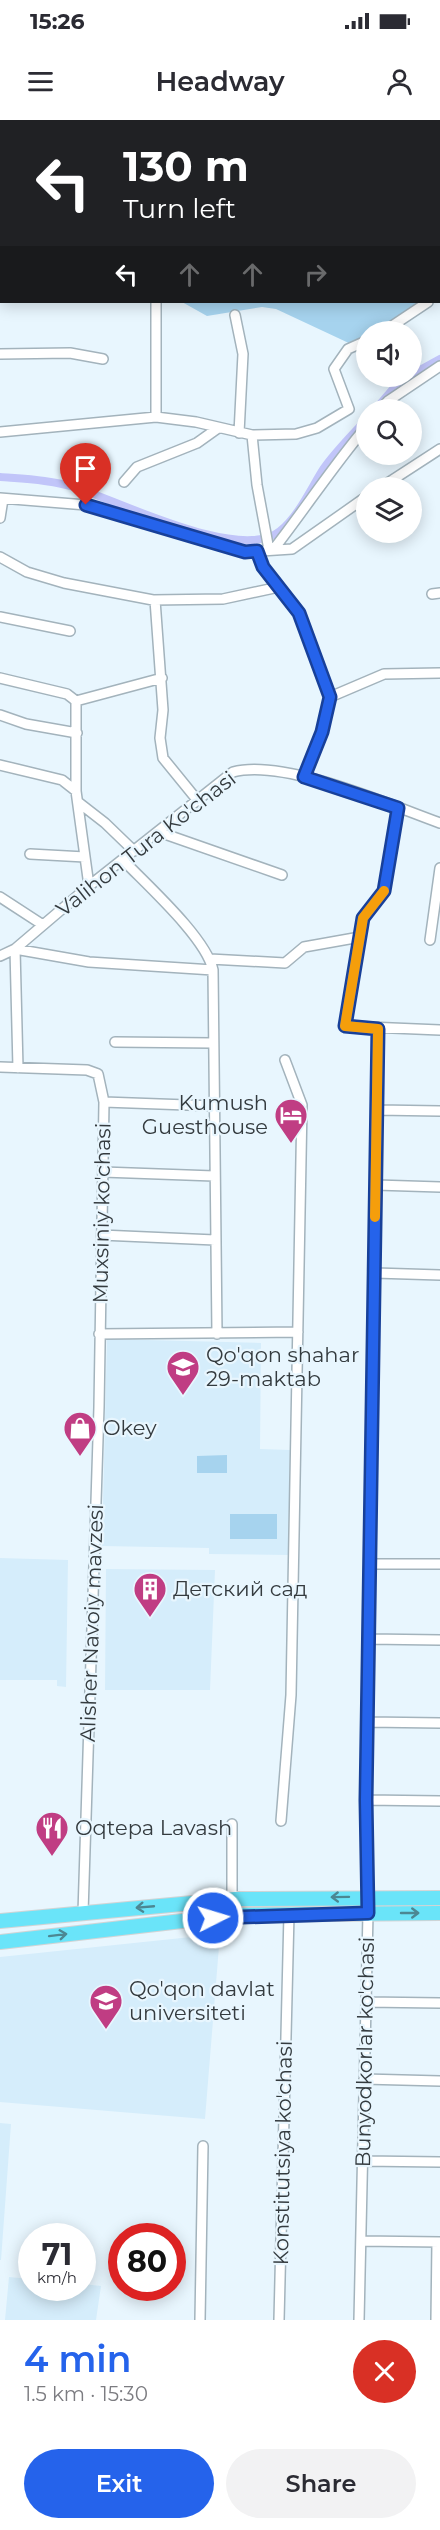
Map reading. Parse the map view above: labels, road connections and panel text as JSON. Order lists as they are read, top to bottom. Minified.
{"streets":{"street":["Valihon Tura Ko'chasi","Muxsiniy ko'chasi","Alisher Navoiy mavzesi","Bunyodkorlar ko'chasi","Konstitutsiya ko'chasi"]},"crossings":[["Muxsiniy ko'chasi","Alisher Navoiy mavzesi"]],"places":{"hotel":["Kumush Guesthouse"],"school or university":["Qo'qon shahar 29-maktab","Qo'qon davlat universiteti"],"shop":["Okey"],"building":["Детский сад"],"restaurant":["Oqtepa Lavash"]},"page":{"status":"15:26","header":"Headway","turn":["130 m","Turn left"],"speed":"71 km/h","limit":"80","heading":["4 min","1.5 km · 15:30"],"buttons":["Exit","Share"]}}
